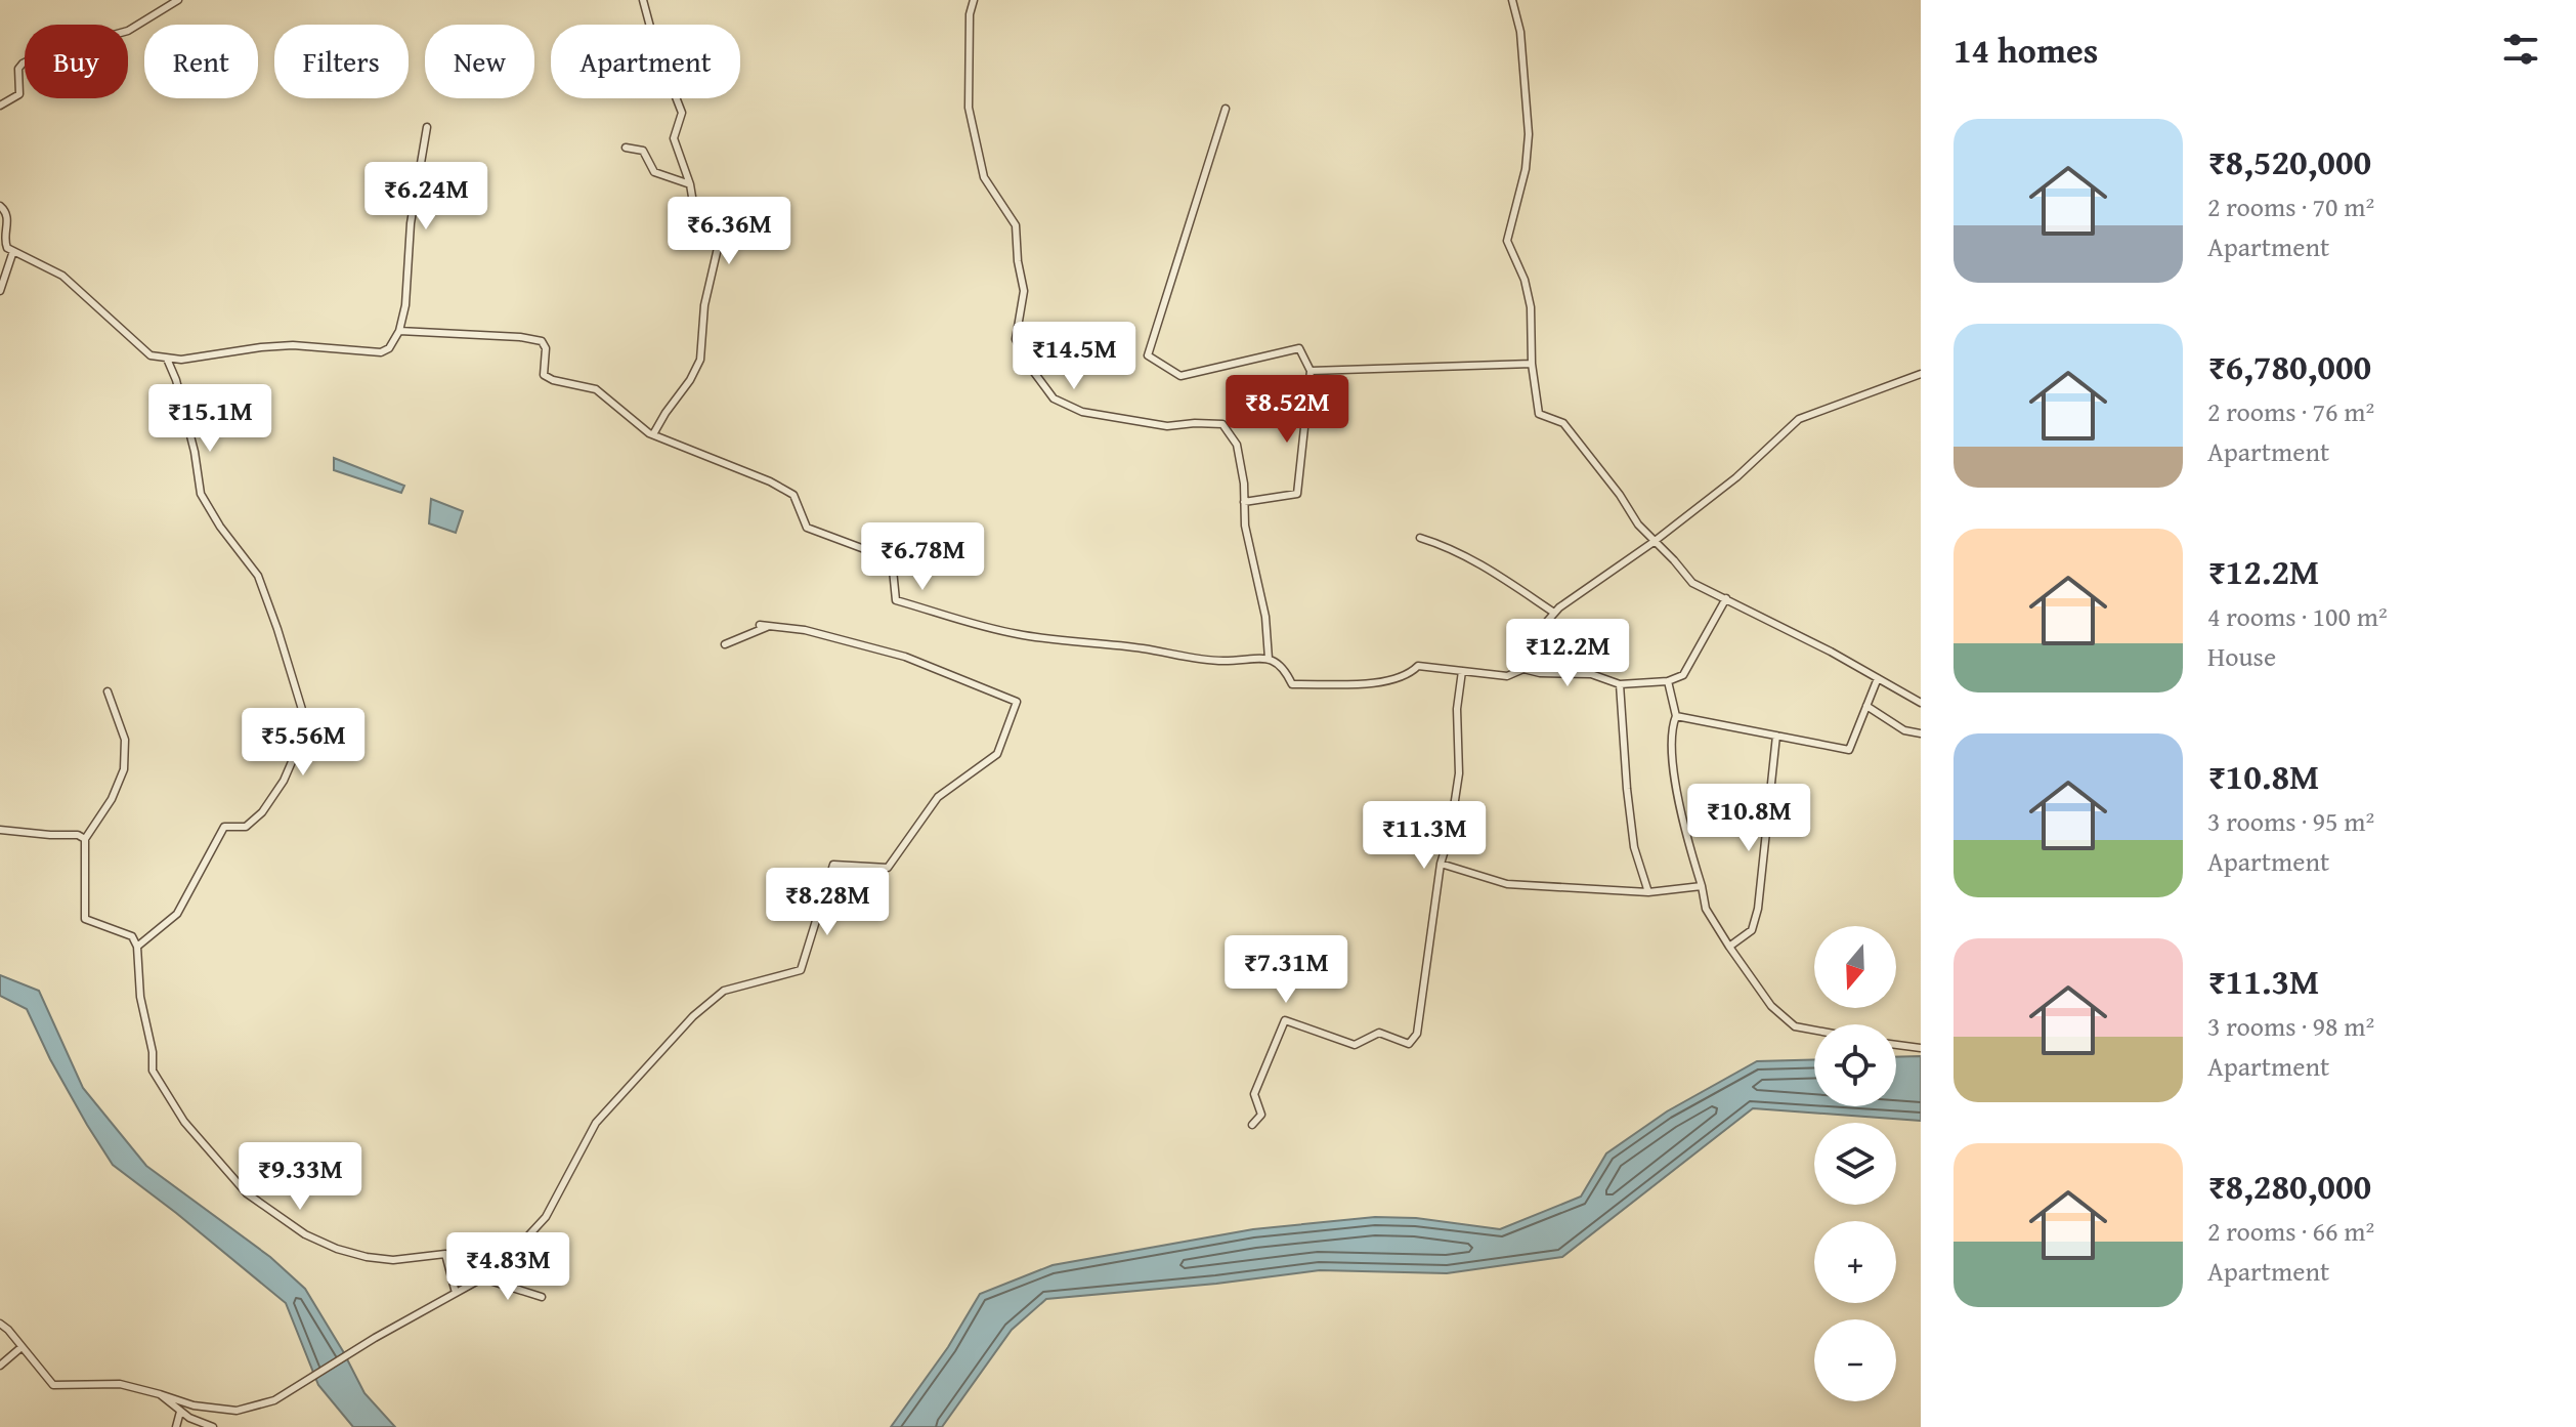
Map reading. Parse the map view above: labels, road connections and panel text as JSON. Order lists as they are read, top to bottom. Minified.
{"north":"bottom","page":{"heading":"14 homes","chip":["Buy","Rent","Filters","New","Apartment"],"list":[{"name":"₹8,520,000","note":"2 rooms · 70 m² · Apartment"},{"name":"₹6,780,000","note":"2 rooms · 76 m² · Apartment"},{"name":"₹12.2M","note":"4 rooms · 100 m² · House"},{"name":"₹10.8M","note":"3 rooms · 95 m² · Apartment"},{"name":"₹11.3M","note":"3 rooms · 98 m² · Apartment"},{"name":"₹8,280,000","note":"2 rooms · 66 m² · Apartment"}],"price":["₹6.24M","₹6.36M","₹14.5M","₹8.52M","₹15.1M","₹6.78M","₹12.2M","₹5.56M","₹10.8M","₹11.3M","₹8.28M","₹7.31M","₹9.33M","₹4.83M"],"map_buttons":["+","−"]}}
